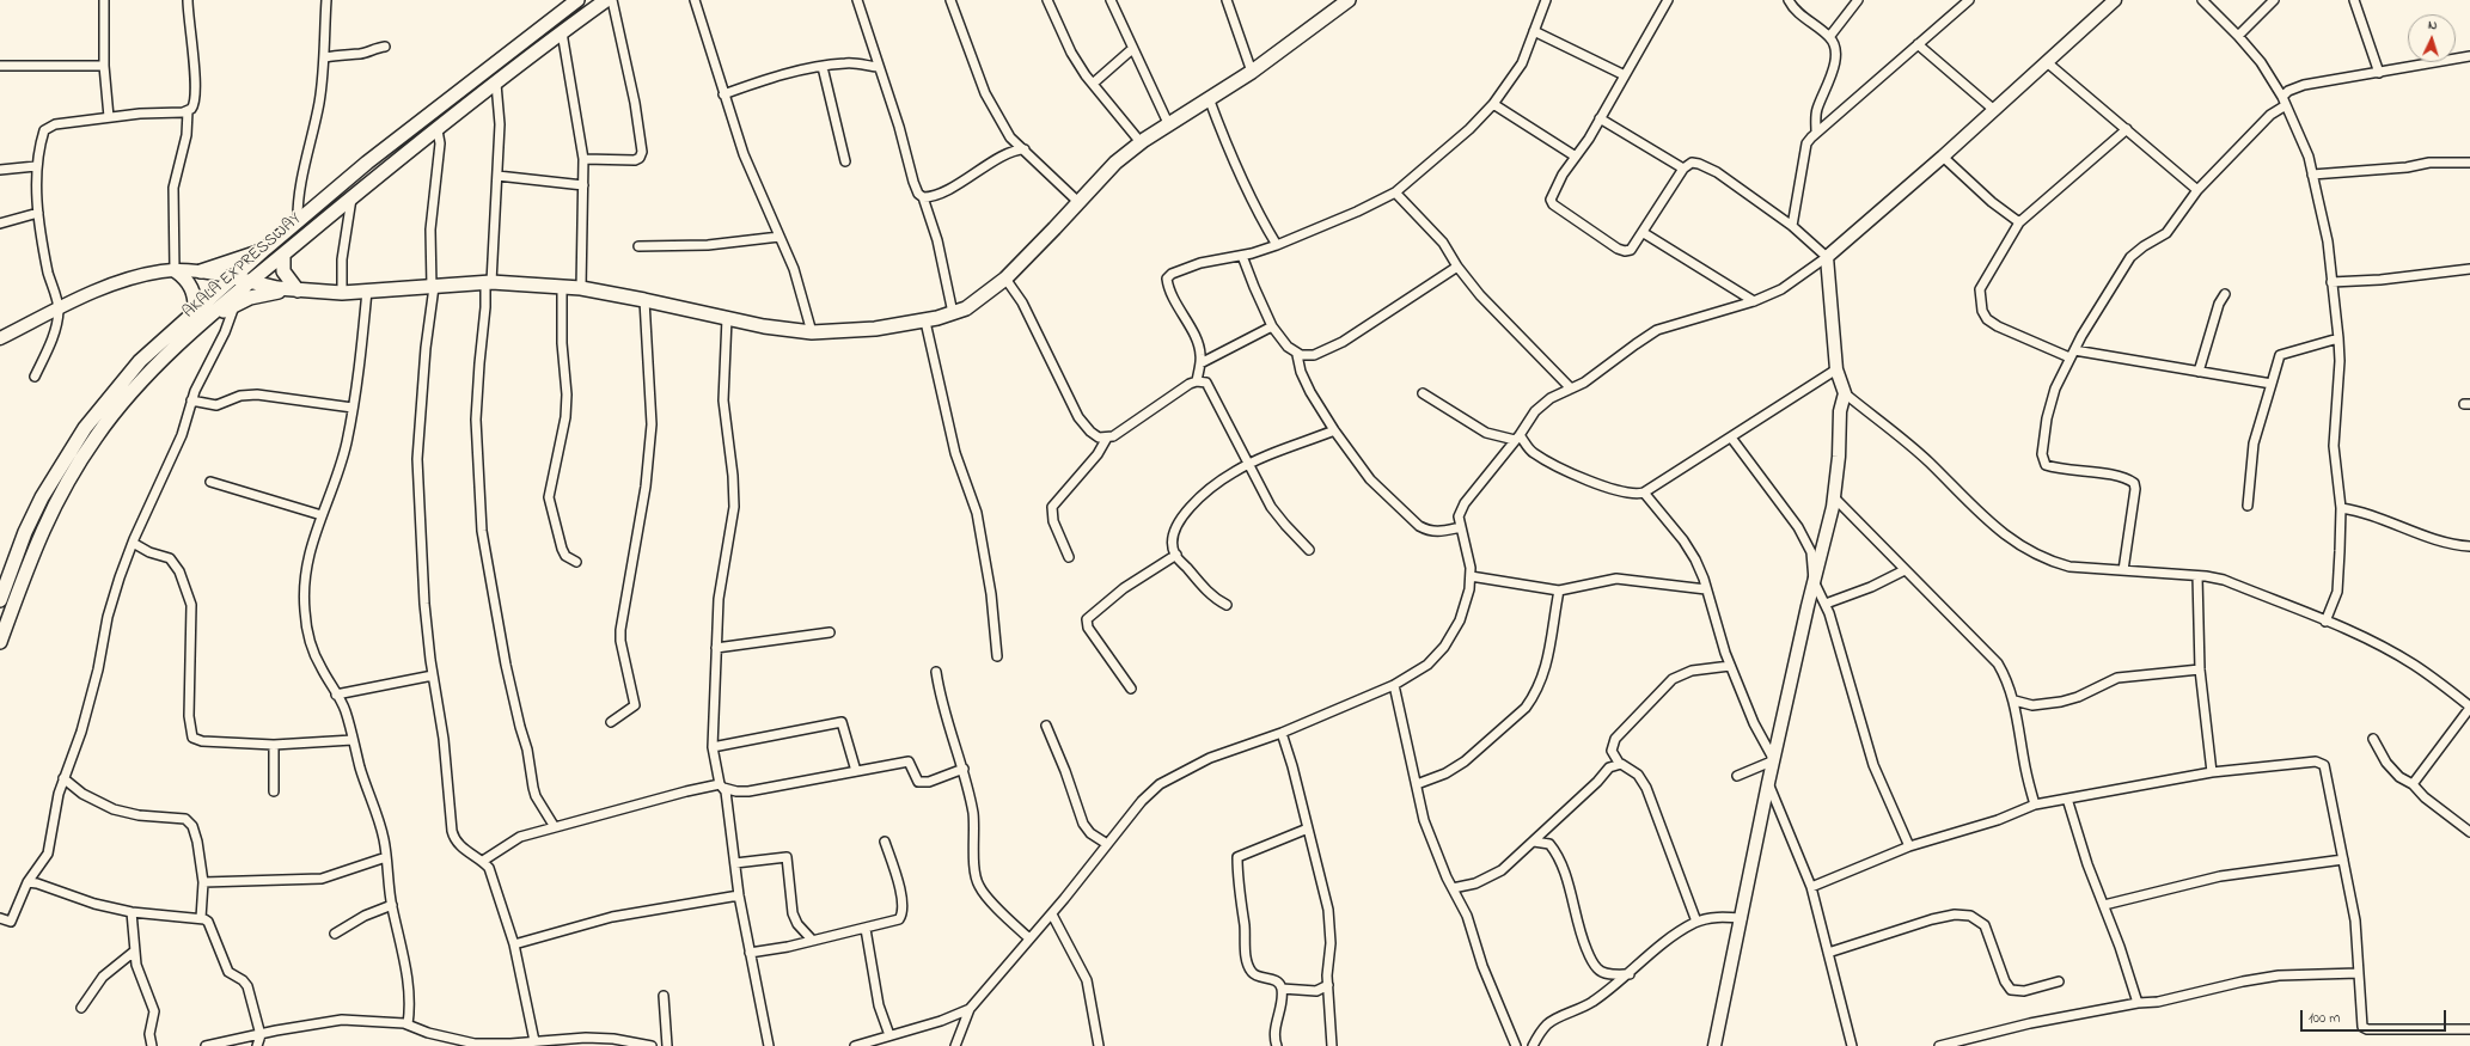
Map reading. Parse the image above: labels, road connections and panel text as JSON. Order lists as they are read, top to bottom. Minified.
{"streets":{"main road":["AKALA EXPRESSWAY"]},"scale_bar":"100 m","north":"top"}
